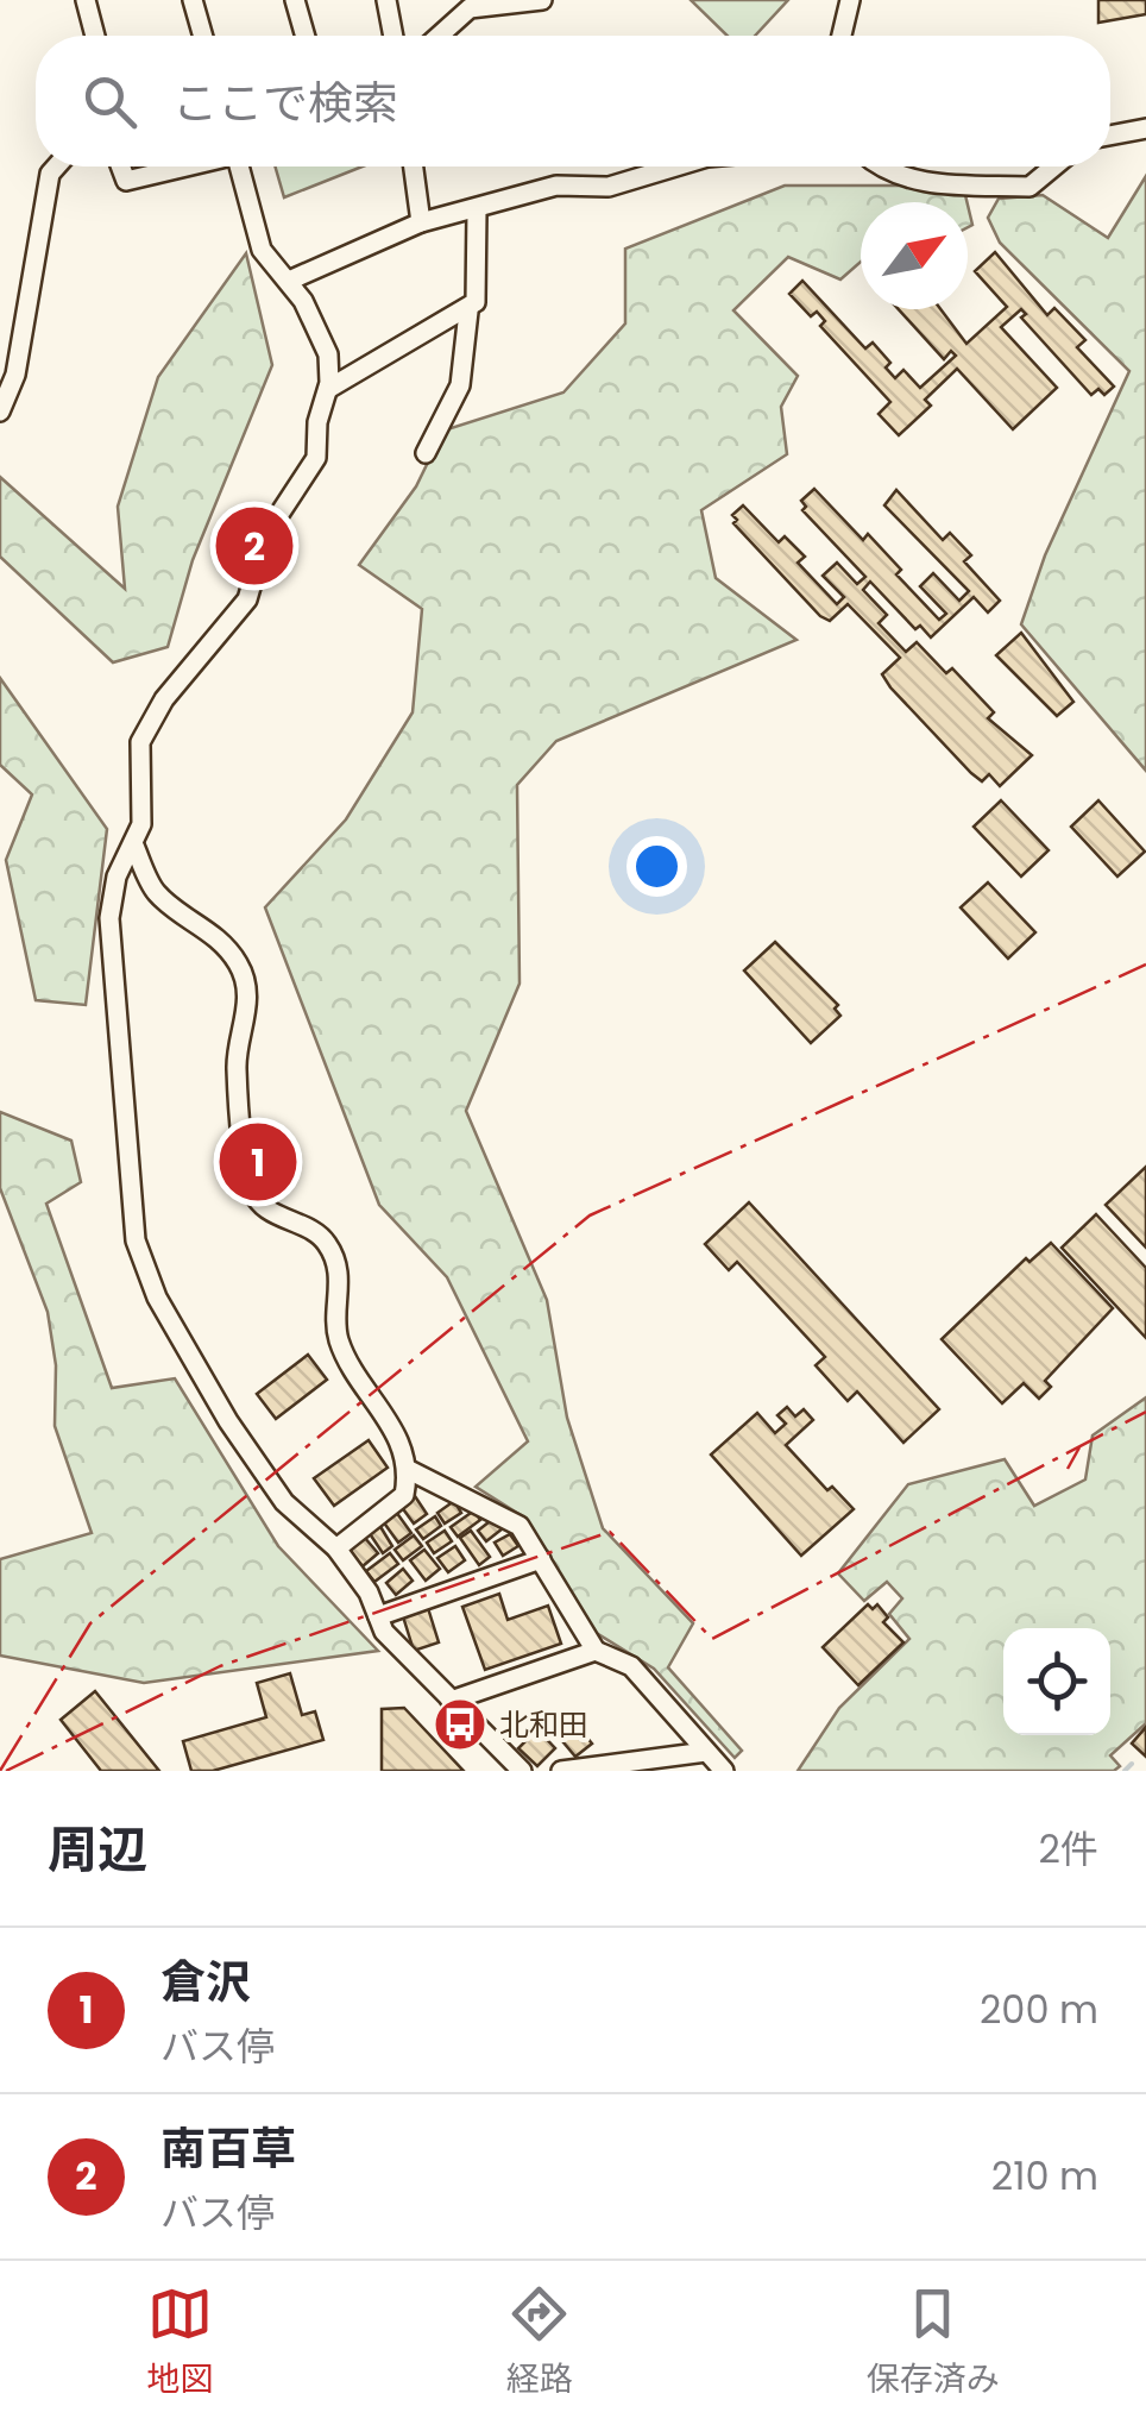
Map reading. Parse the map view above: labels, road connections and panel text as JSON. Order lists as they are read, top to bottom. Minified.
{"places":{"bus stop":["北和田"]},"north":"top right","page":{"search":"ここで検索","pins":["2","1"],"heading":["周辺","2件"],"list":[{"mark":"1","name":"倉沢","note":"バス停","value":"200 m"},{"mark":"2","name":"南百草","note":"バス停","value":"210 m"}],"nav":["地図","経路","保存済み"]}}
